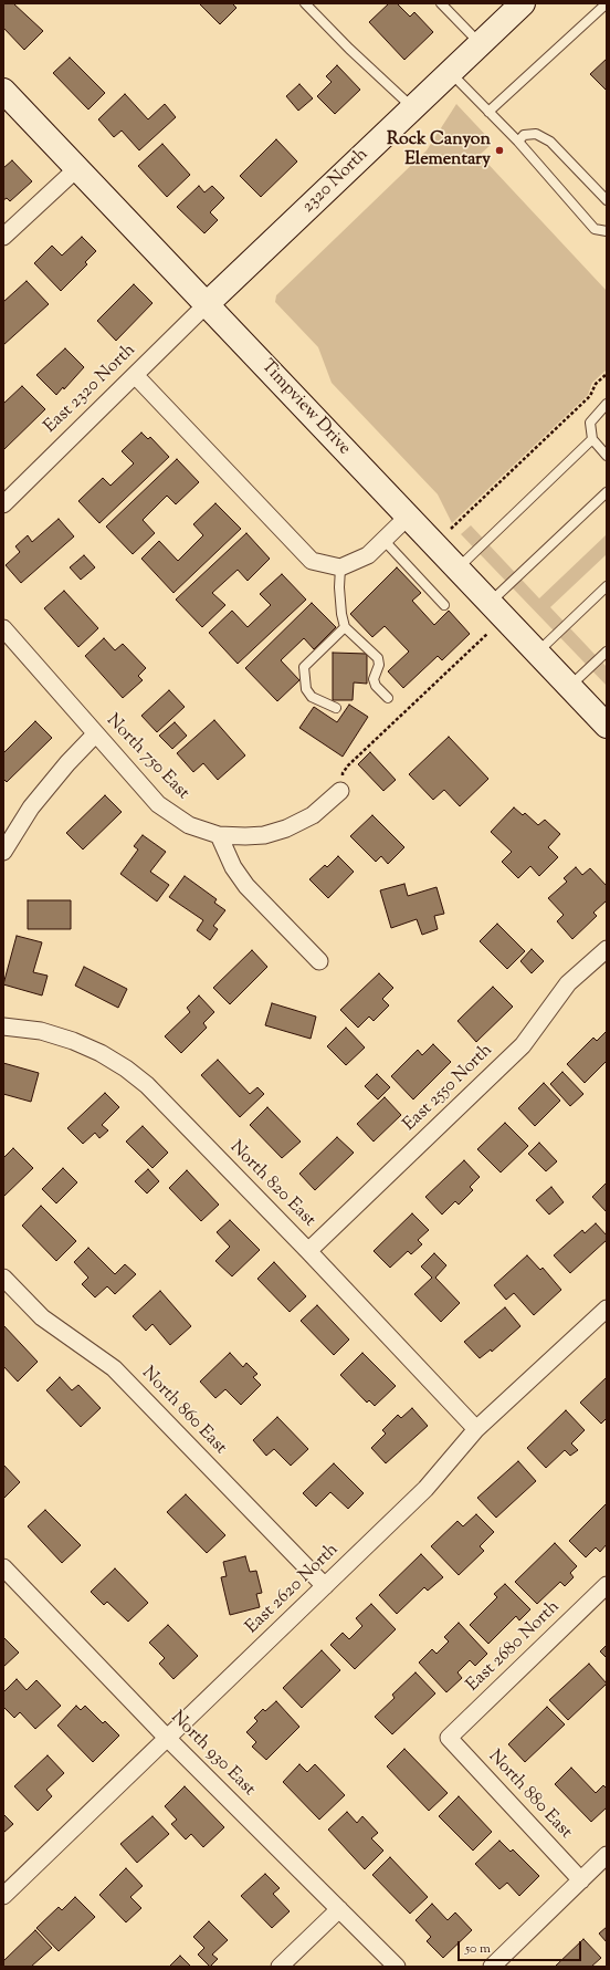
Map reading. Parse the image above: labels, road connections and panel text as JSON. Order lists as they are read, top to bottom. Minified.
{"streets":{"street":["2320 North","East 2320 North","Timpview Drive","North 750 East","East 2550 North","North 820 East","North 860 East","East 2620 North","East 2680 North","North 930 East","North 880 East"]},"crossings":[["2320 North","East 2320 North"],["2320 North","Timpview Drive"],["East 2320 North","Timpview Drive"],["East 2550 North","North 820 East"],["North 820 East","East 2620 North"],["North 860 East","East 2620 North"],["East 2620 North","North 930 East"],["East 2680 North","North 880 East"]],"places":["Rock Canyon Elementary"],"scale_bar":"50 m"}
